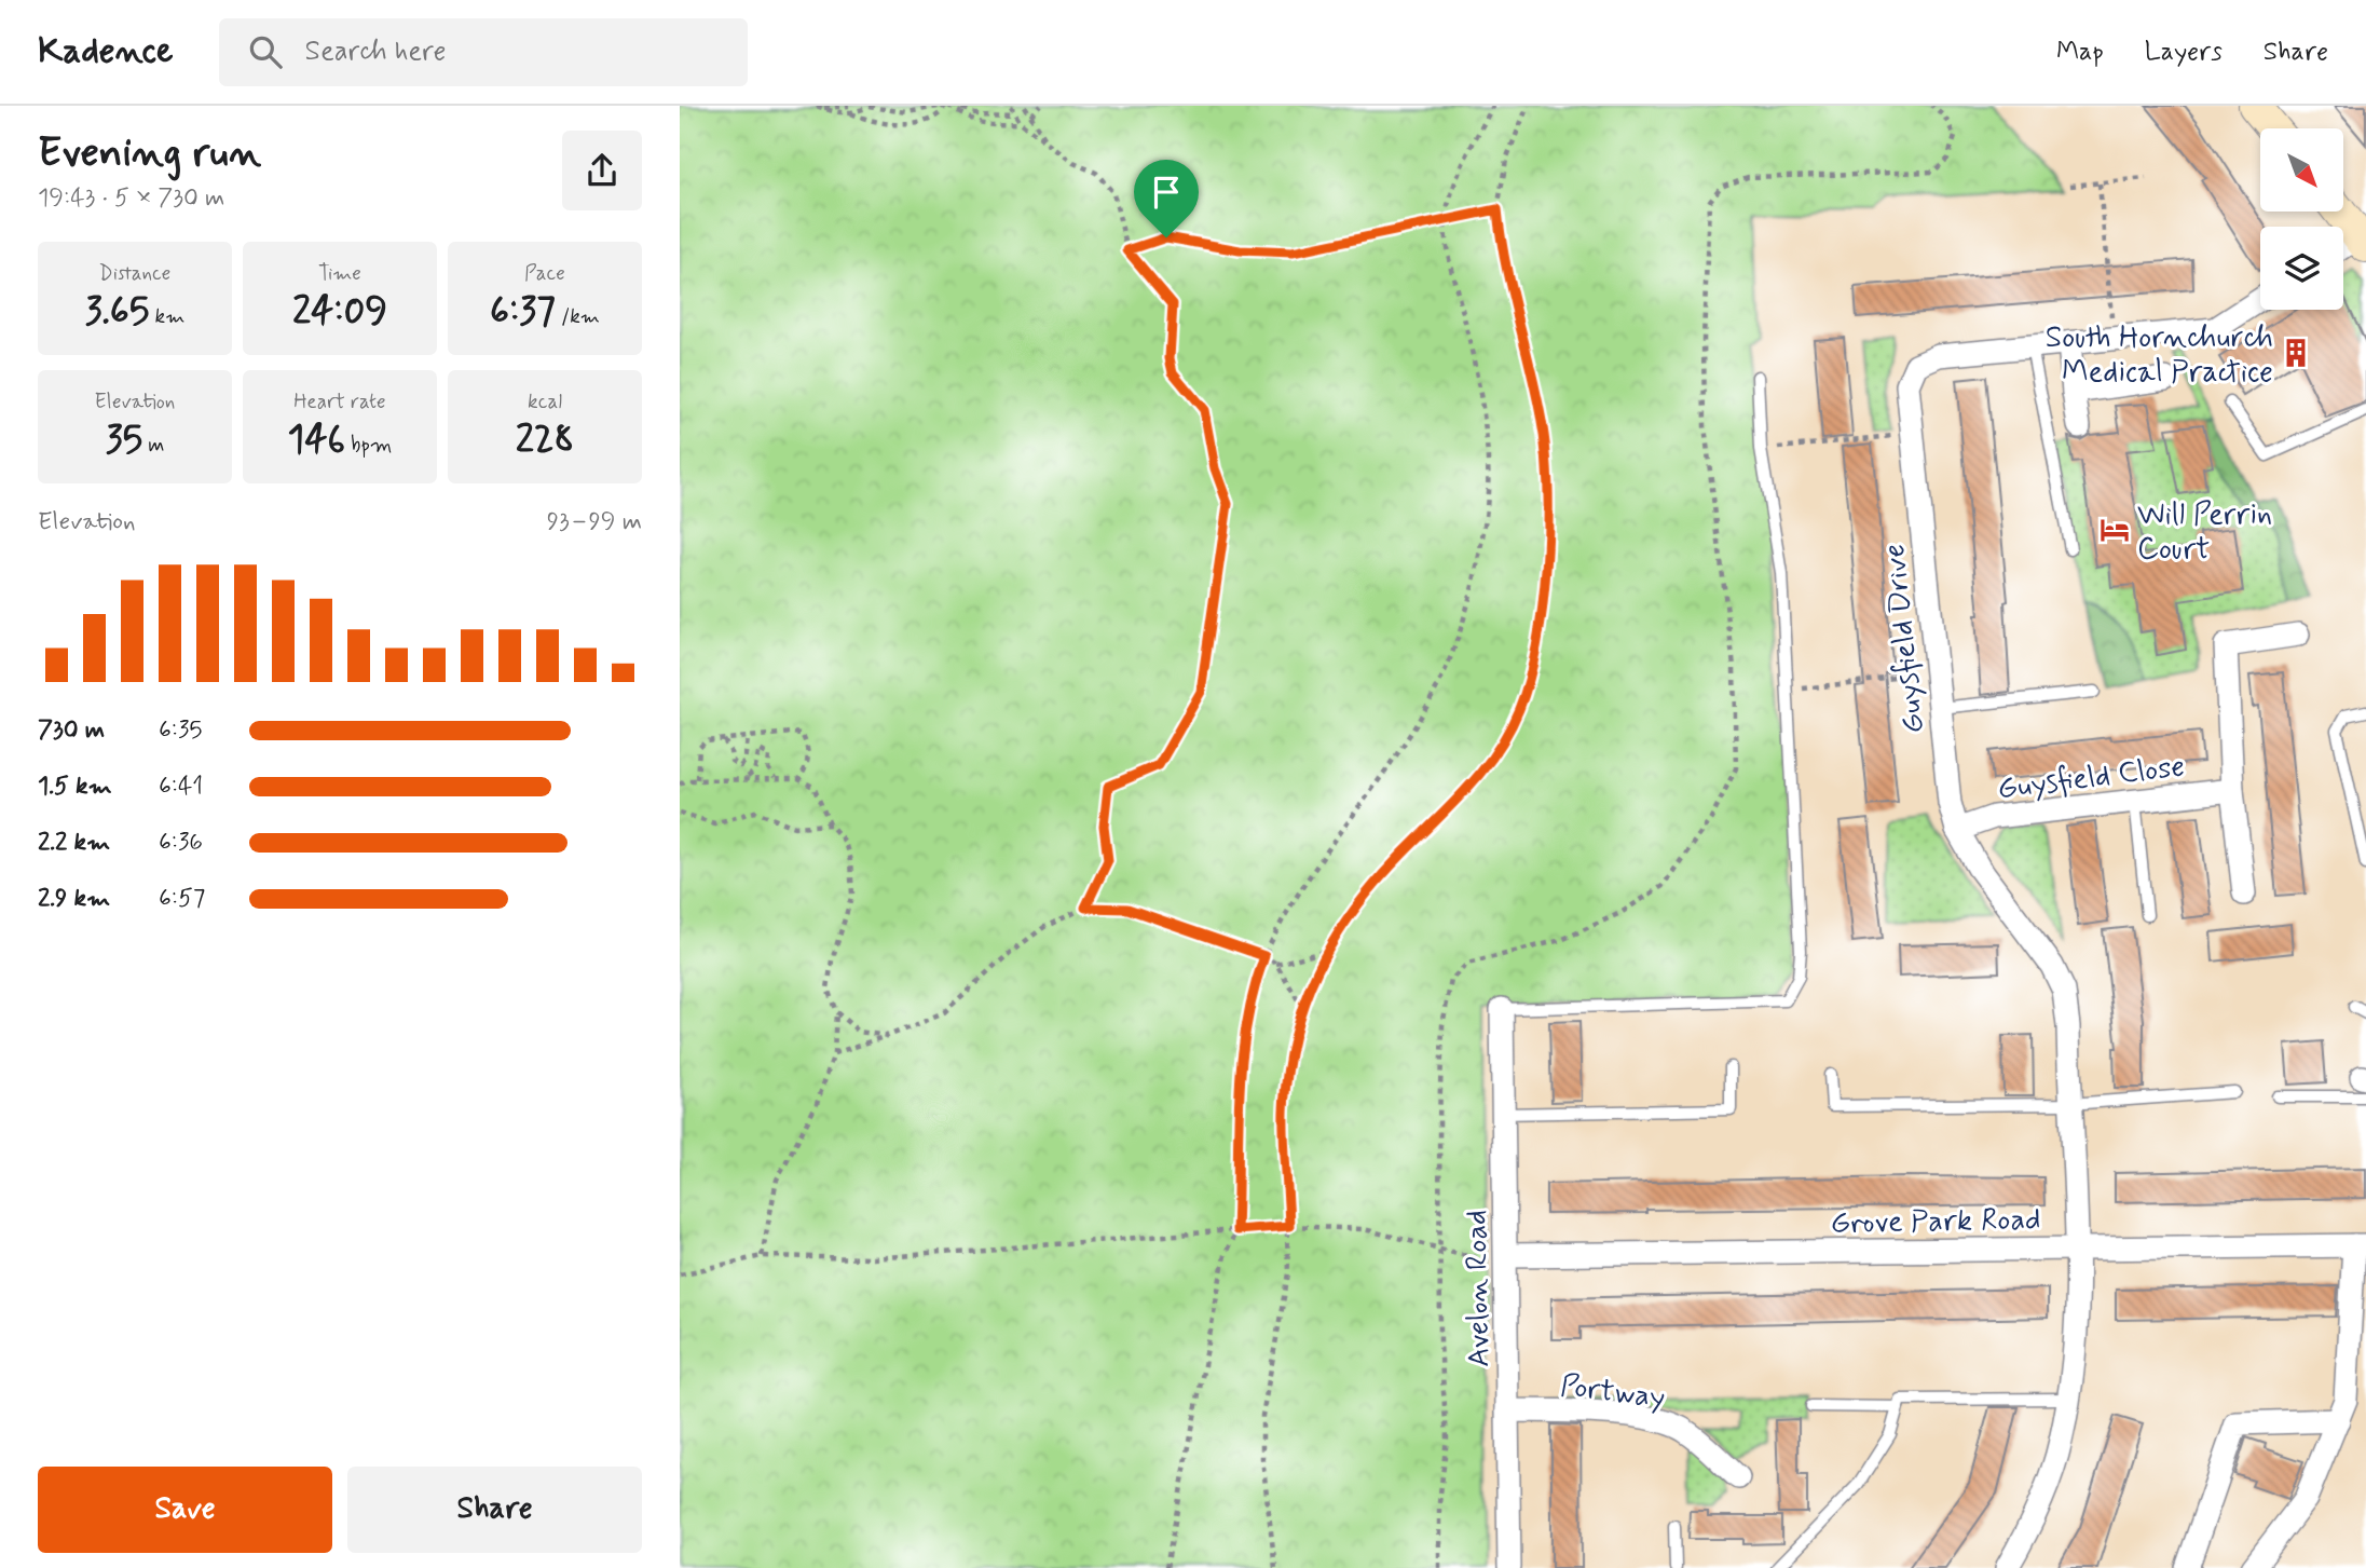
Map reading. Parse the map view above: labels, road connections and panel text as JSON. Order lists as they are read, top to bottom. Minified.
{"streets":{"street":["Guysfield Drive","Guysfield Close","Grove Park Road","Avelon Road","Portway"]},"crossings":[["Guysfield Drive","Guysfield Close"],["Guysfield Drive","Grove Park Road"],["Grove Park Road","Avelon Road"],["Avelon Road","Portway"]],"places":{"building":["South Hornchurch Medical Practice"],"hotel":["Will Perrin Court"]},"north":"bottom right","page":{"header":"Kadence","search":"Search here","nav":["Map","Layers","Share"],"heading":["Evening run","19:43 · 5 × 730 m"],"stats":[["Distance","3.65 km"],["Time","24:09"],["Pace","6:37 /km"],["Elevation","35 m"],["Heart rate","146 bpm"],["kcal","228"]],"chart":["Elevation","93–99 m"],"list":[{"name":"730 m","note":"6:35"},{"name":"1.5 km","note":"6:41"},{"name":"2.2 km","note":"6:36"},{"name":"2.9 km","note":"6:57"}],"buttons":["Save","Share"]}}
